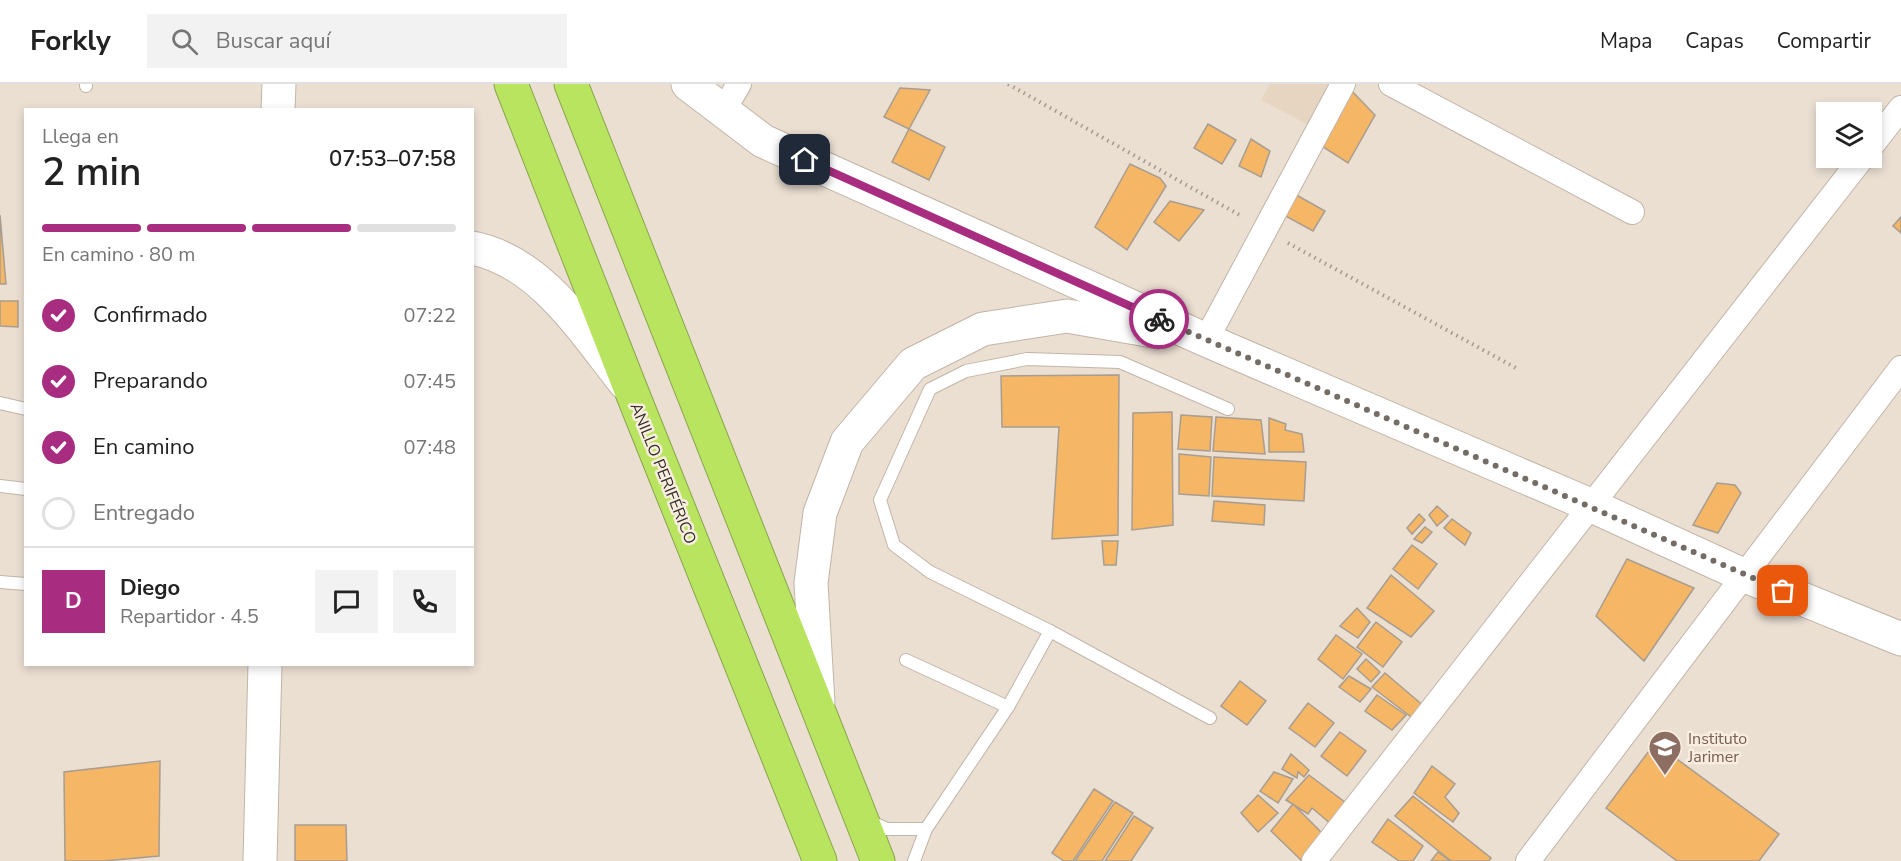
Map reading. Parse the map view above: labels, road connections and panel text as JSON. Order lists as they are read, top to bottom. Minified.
{"streets":{"highway":["ANILLO PERIFÉRICO"]},"places":{"school or university":["Instituto Jarimer"]},"page":{"header":"Forkly","search":"Buscar aquí","nav":["Mapa","Capas","Compartir"],"heading":["2 min","Llega en","07:53–07:58"],"panel":["Diego","Repartidor · 4.5"],"bar":"En camino · 80 m","list":[["Confirmado","07:22"],["Preparando","07:45"],["En camino","07:48"],"Entregado"],"round":"D"}}
